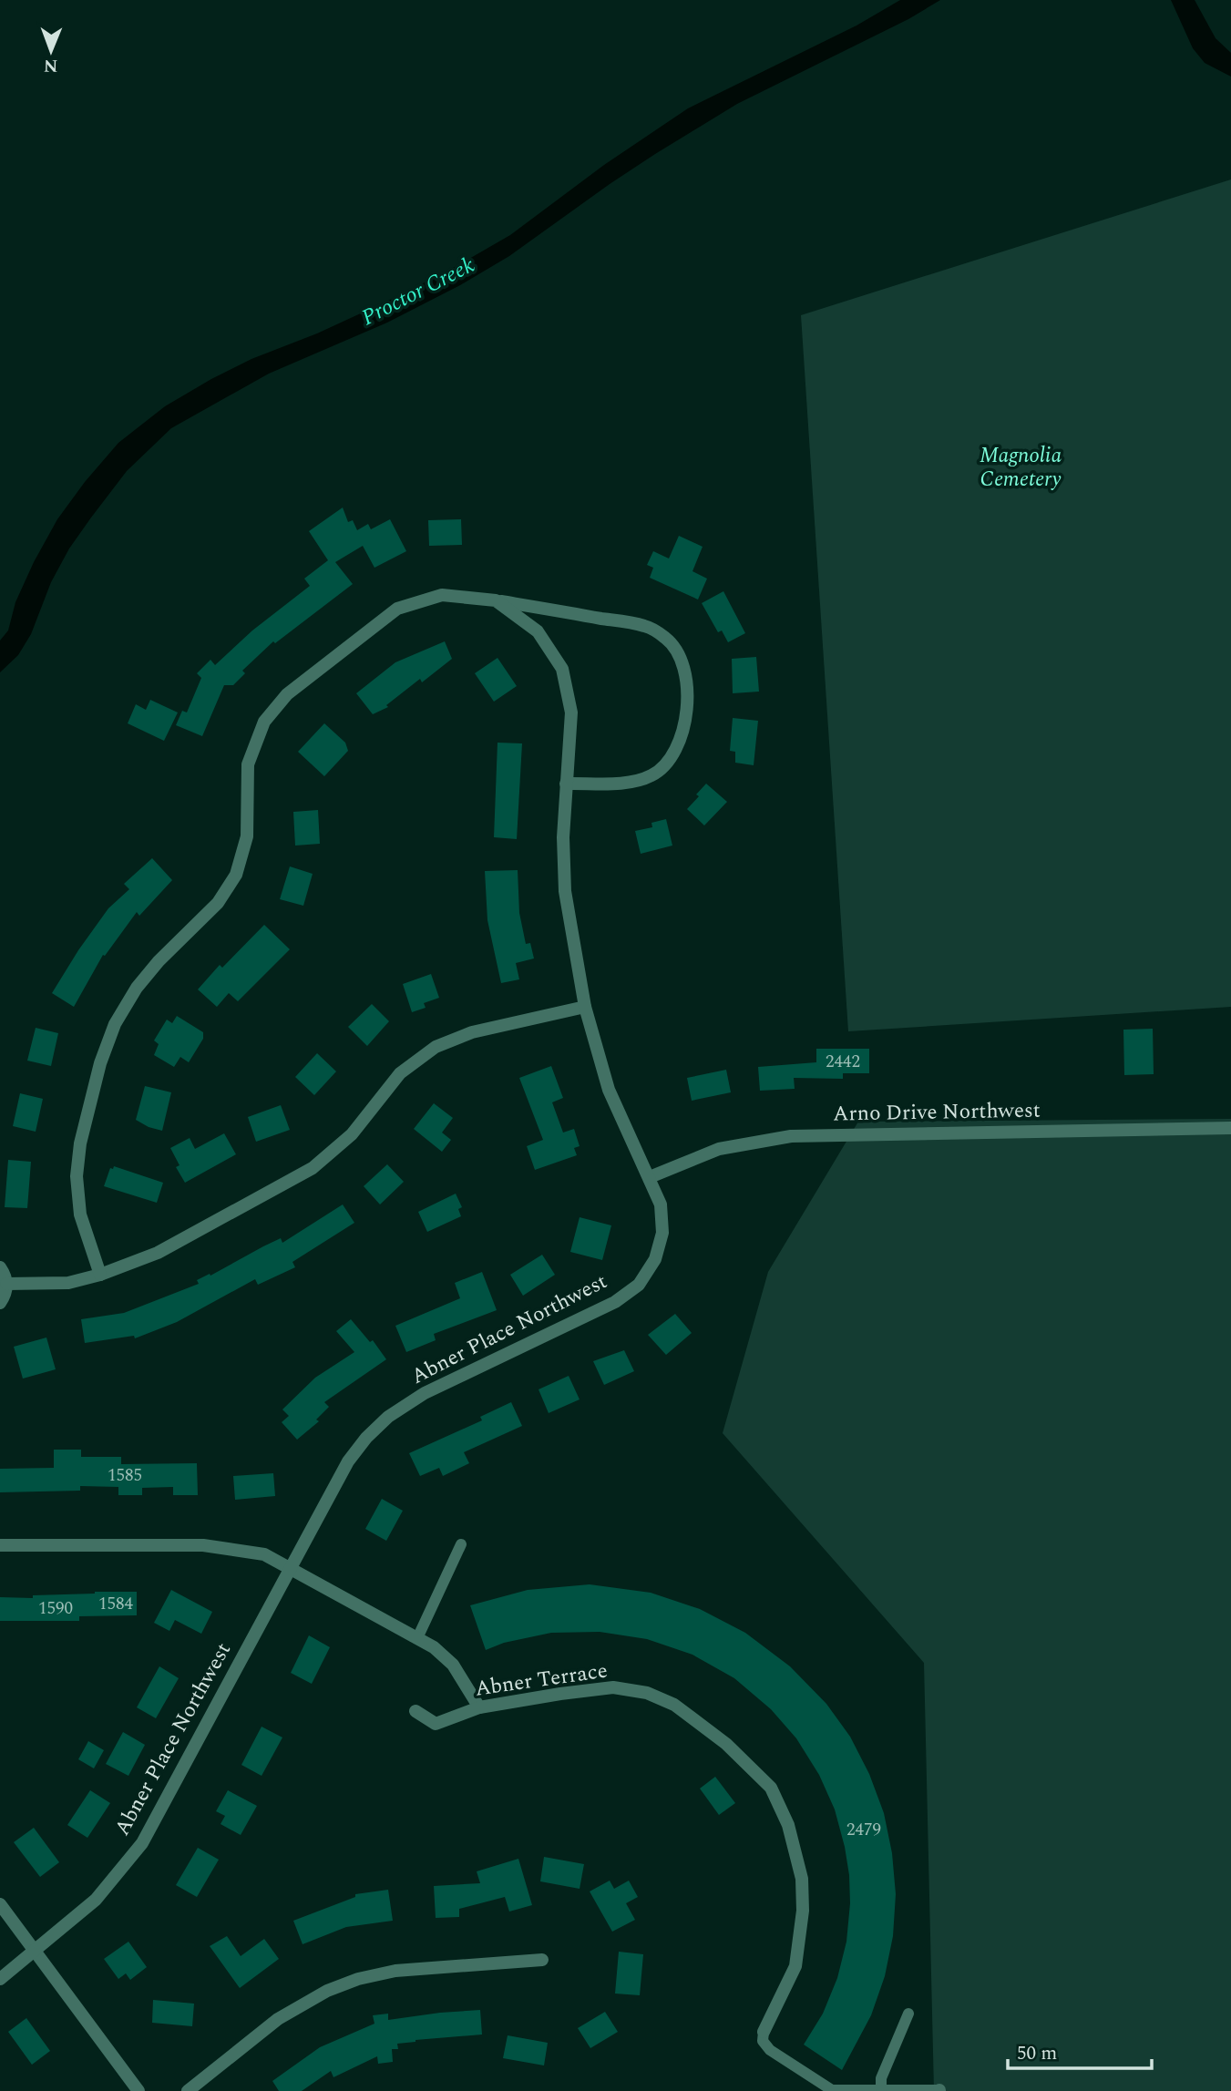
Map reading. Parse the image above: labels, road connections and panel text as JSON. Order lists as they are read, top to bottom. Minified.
{"streets":{"street":["Arno Drive Northwest","Abner Place Northwest","Abner Terrace"]},"crossings":[["Arno Drive Northwest","Abner Place Northwest"]],"water":["Proctor Creek"],"parks":["Magnolia Cemetery"],"house_numbers":["2442","1585","1584","1590","2479"],"scale_bar":"50 m","north":"bottom"}
